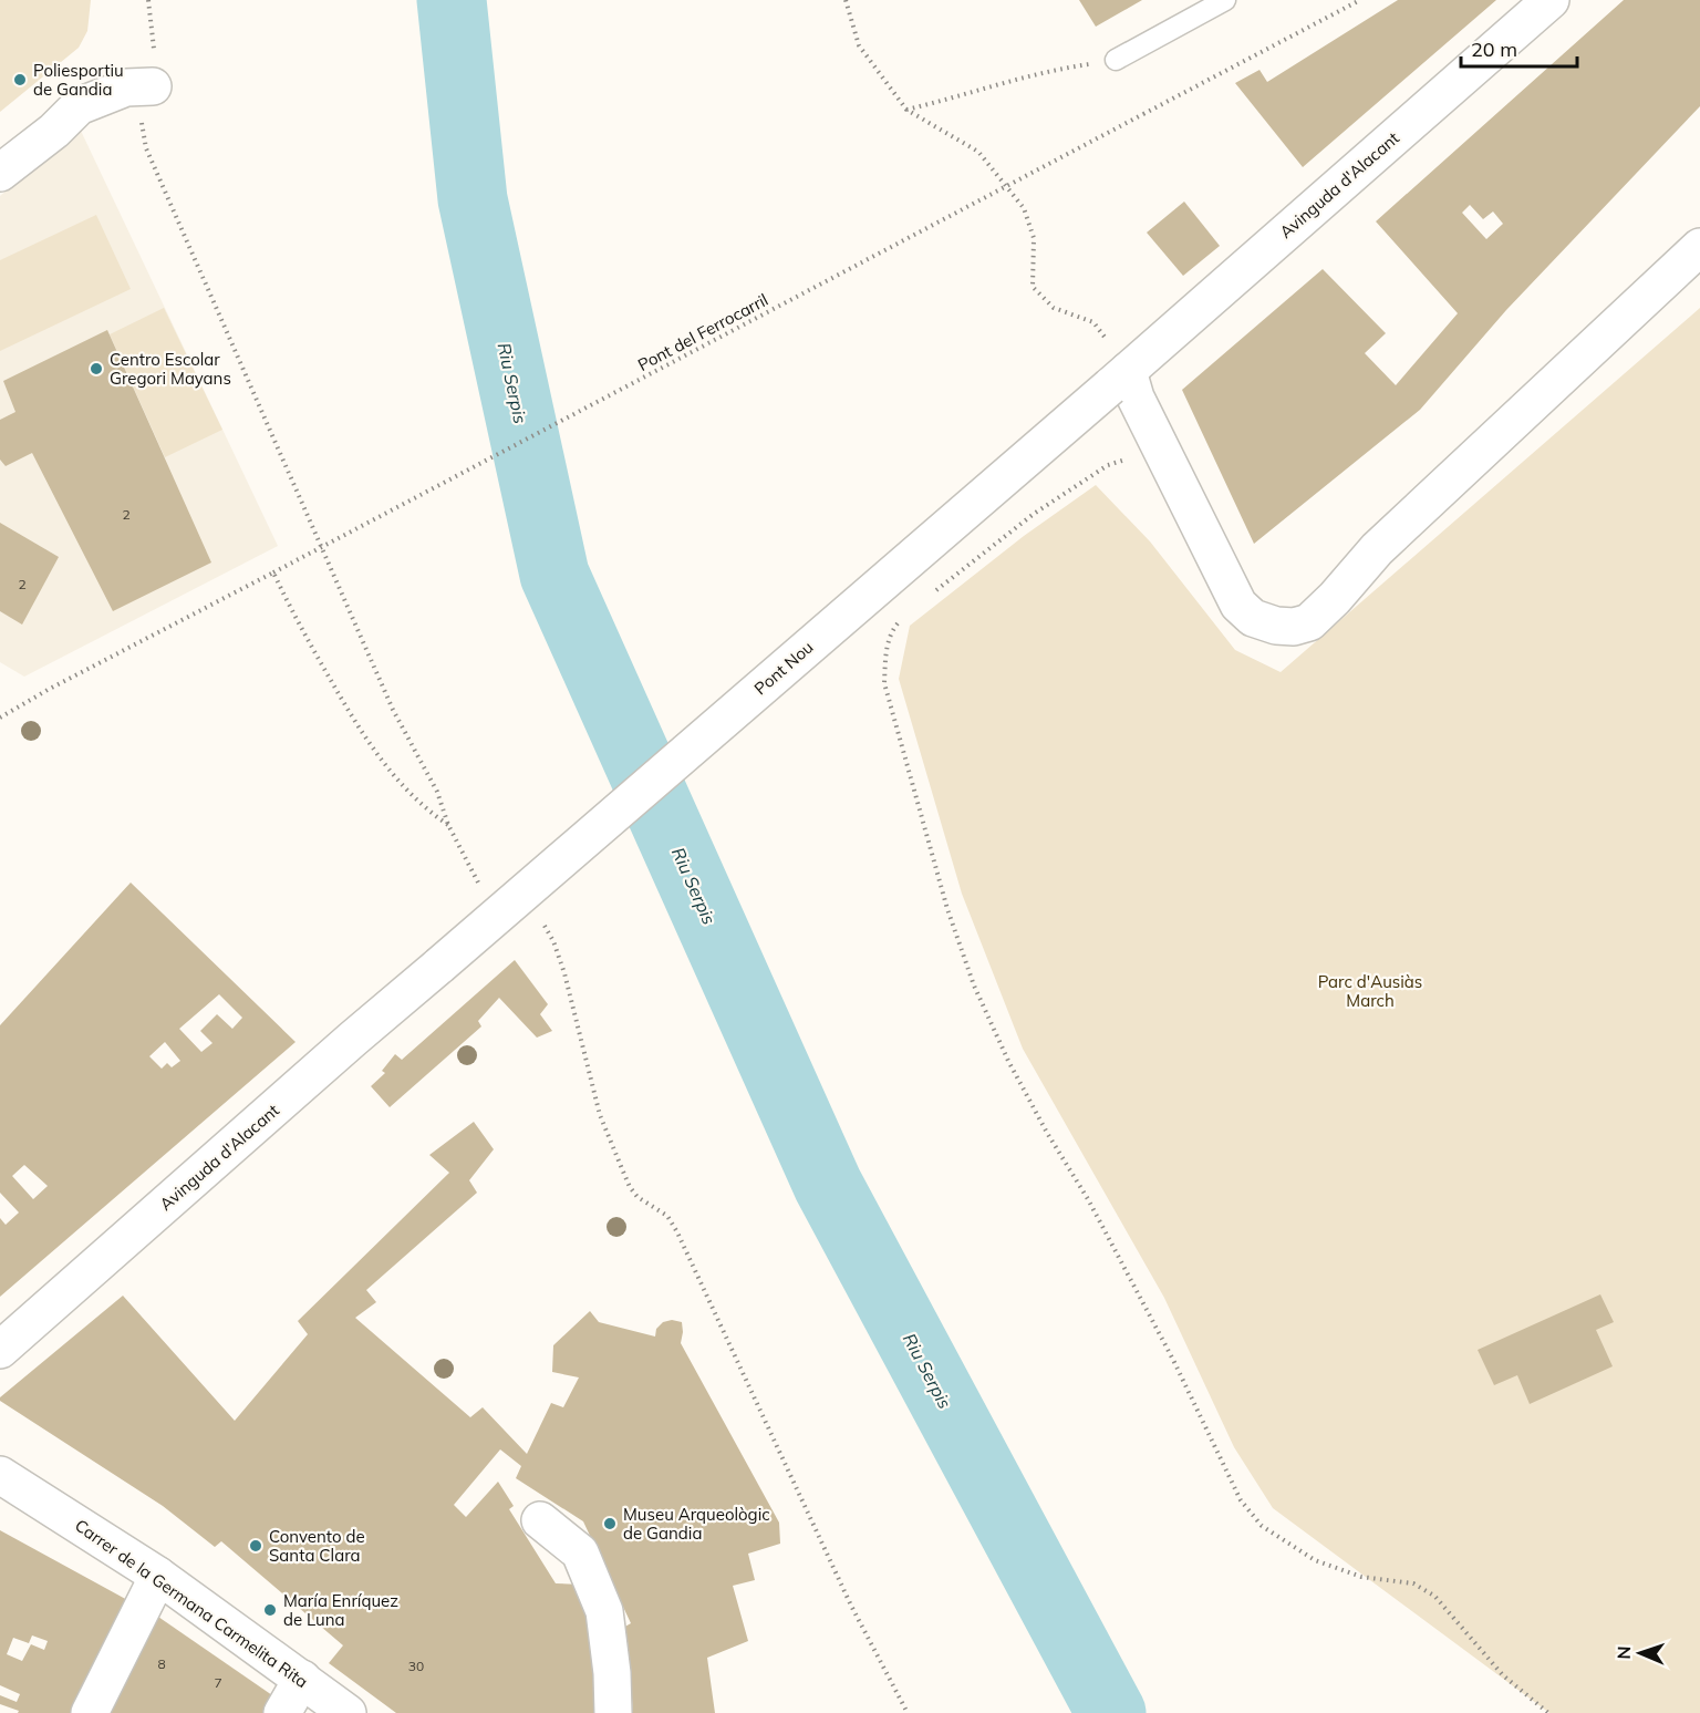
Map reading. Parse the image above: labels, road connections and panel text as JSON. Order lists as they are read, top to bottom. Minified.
{"streets":{"street":["Avinguda d'Alacant","Pont Nou","Carrer de la Germana Carmelita Rita"],"path":["Pont del Ferrocarril"]},"crossings":[["Avinguda d'Alacant","Pont Nou"]],"water":["Riu Serpis"],"parks":["Parc d'Ausiàs March"],"places":["Poliesportiu de Gandia","Centro Escolar Gregori Mayans","Museu Arqueològic de Gandia","Convento de Santa Clara","María Enríquez de Luna"],"house_numbers":["2","2","8","30","7"],"scale_bar":"20 m","north":"left"}
